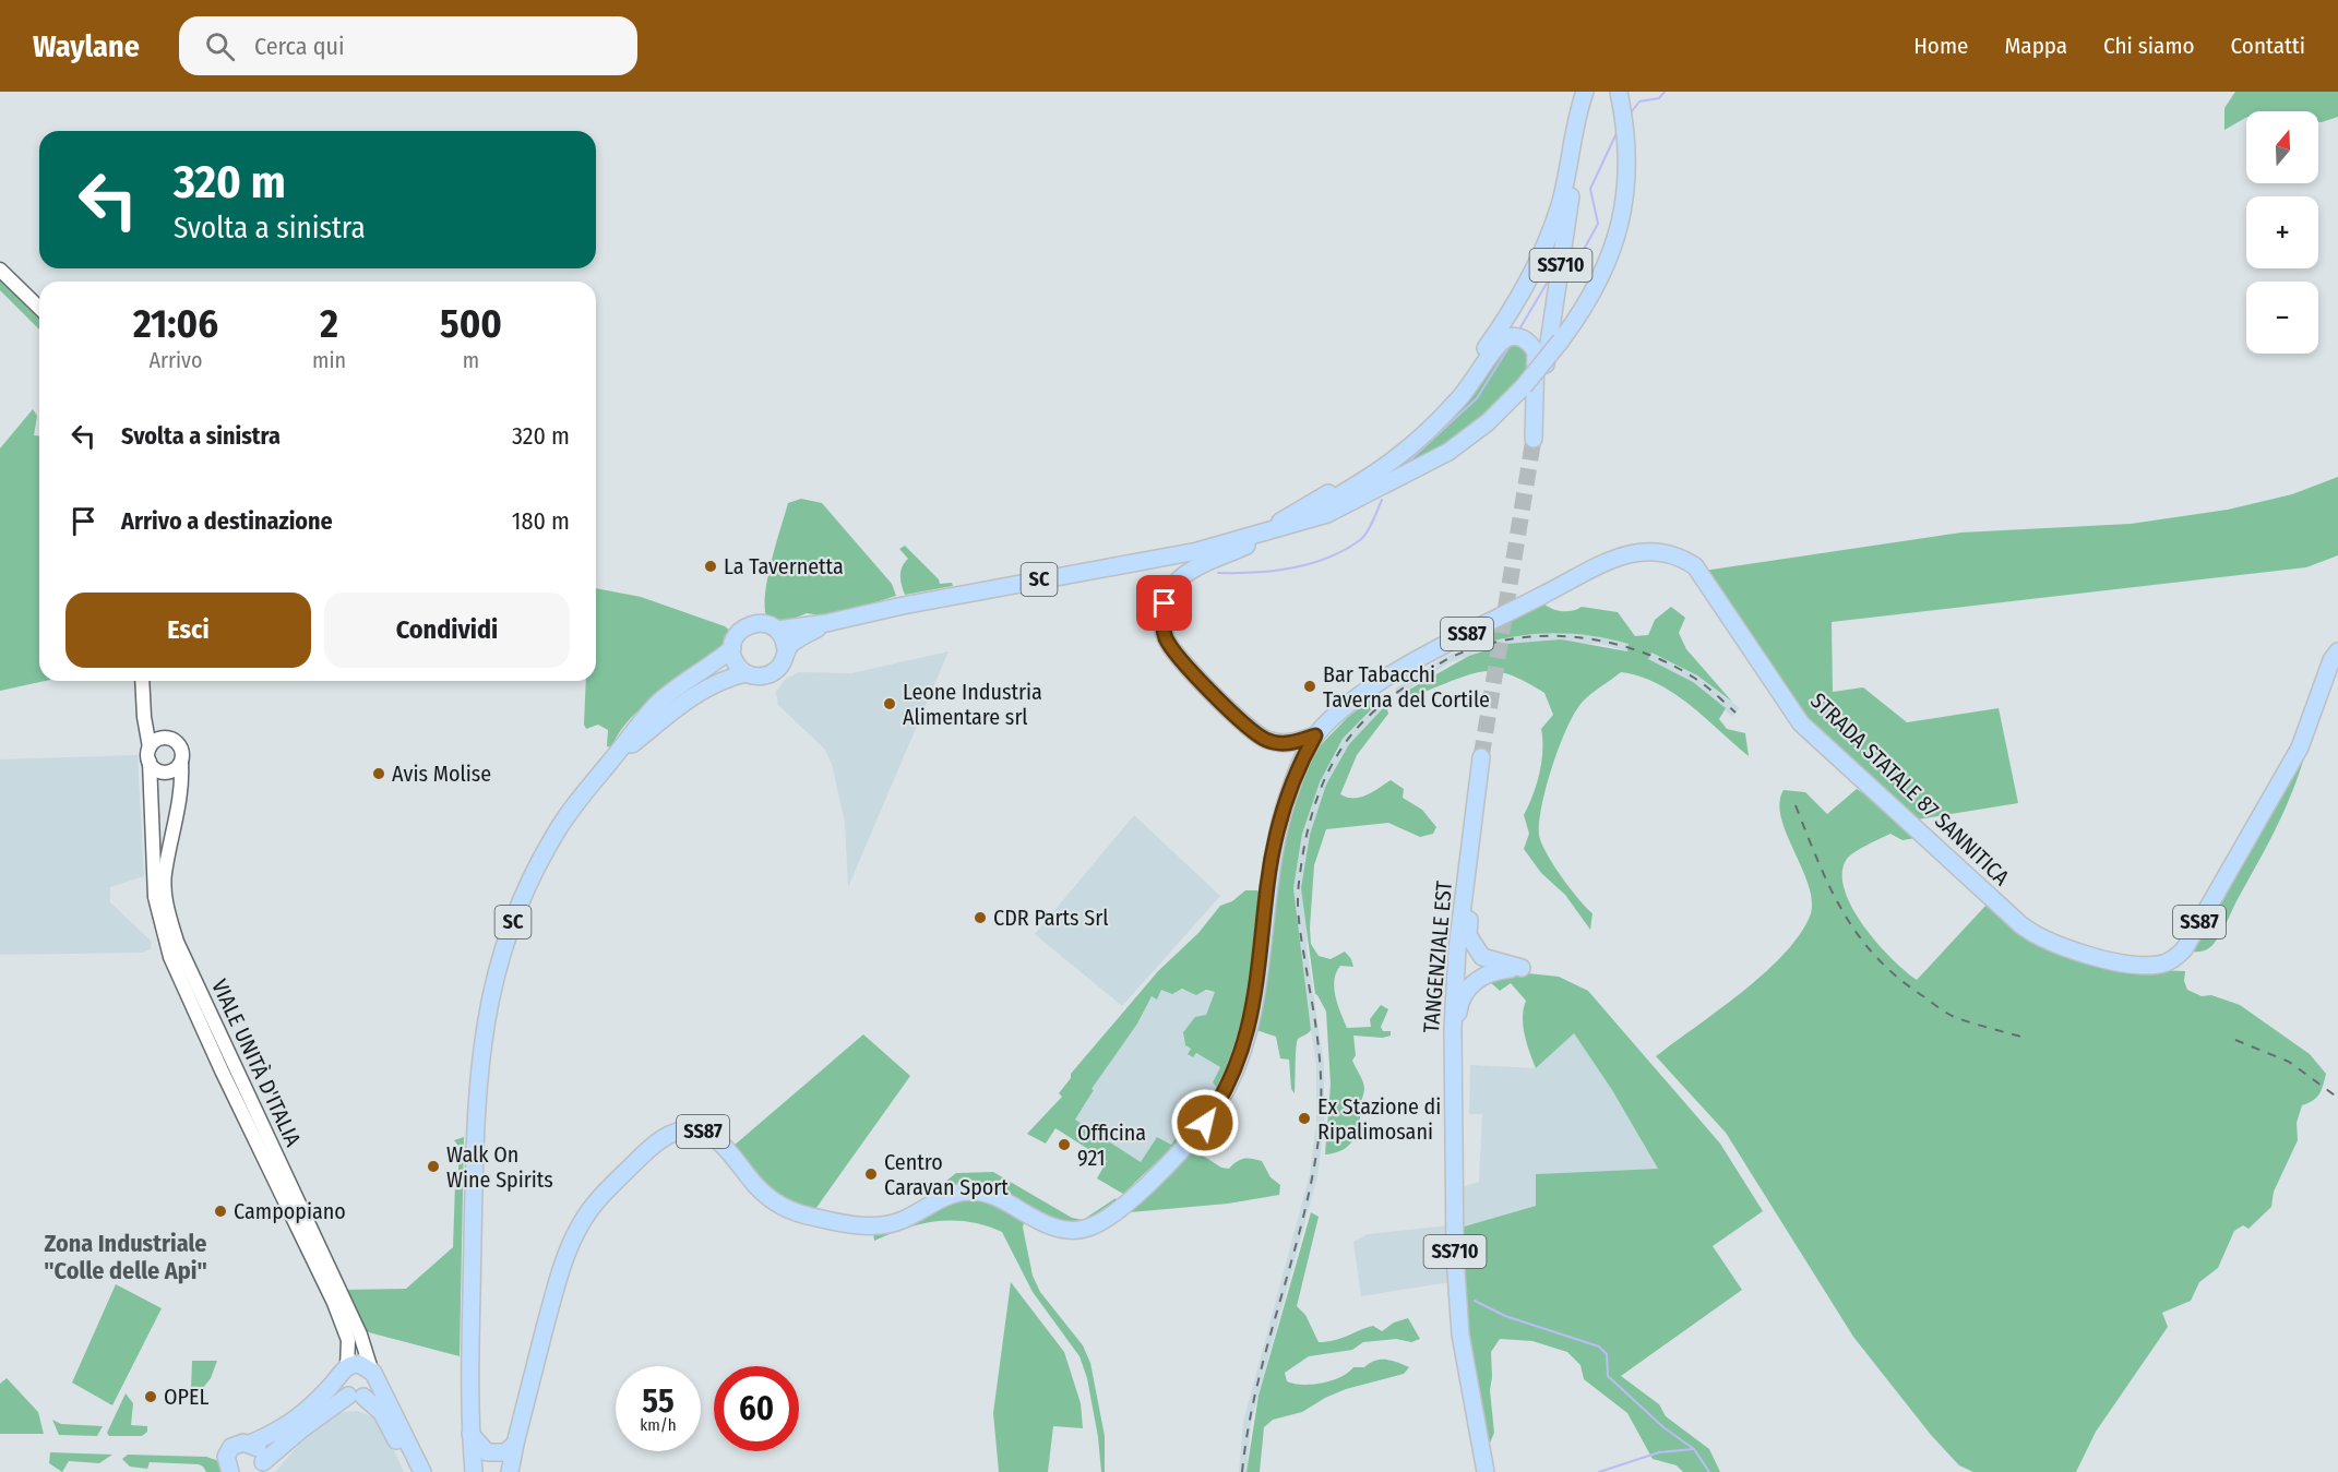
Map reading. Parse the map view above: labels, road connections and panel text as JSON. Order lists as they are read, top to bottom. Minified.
{"streets":{"main road":["SS710","SC","SS87","STRADA STATALE 87 SANNITICA","TANGENZIALE EST"],"street":["VIALE UNITÀ D'ITALIA"]},"districts":["Zona Industriale \"Colle delle Api\""],"places":["La Tavernetta","Bar Tabacchi Taverna del Cortile","Leone Industria Alimentare srl","Avis Molise","CDR Parts Srl","Ex Stazione di Ripalimosani","Officina 921","Walk On Wine Spirits","Centro Caravan Sport","Campopiano","OPEL"],"north":"top","page":{"header":"Waylane","search":"Cerca qui","nav":["Home","Mappa","Chi siamo","Contatti"],"map_buttons":["+","−"],"turn":["320 m","Svolta a sinistra"],"eta":["21:06","Arrivo","2","min","500","m"],"list":[{"name":"Svolta a sinistra","value":"320 m"},{"name":"Arrivo a destinazione","value":"180 m"}],"buttons":["Esci","Condividi"],"speed":"55 km/h","limit":"60"}}
